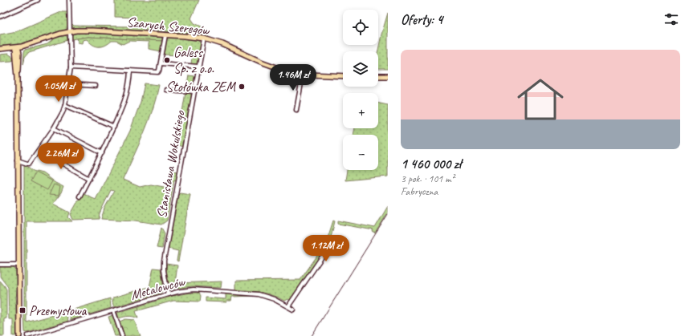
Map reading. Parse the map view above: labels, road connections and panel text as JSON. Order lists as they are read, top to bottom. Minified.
{"streets":{"main road":["Szarych Szeregów"],"street":["Stanisława Wokulskiego","Metalowców"]},"crossings":[["Szarych Szeregów","Stanisława Wokulskiego"],["Stanisława Wokulskiego","Metalowców"]],"places":{"other":["Galess Sp. z o.o.","Stołówka ZEM"],"transit":["Przemysłowa"]},"page":{"heading":"Oferty: 4","map_buttons":["+","−"],"list":[{"name":"1 460 000 zł","note":"3 pok. · 101 m² · Fabryczna"}],"price":["1.46M zł","1.05M zł","2.26M zł","1.12M zł"]}}
